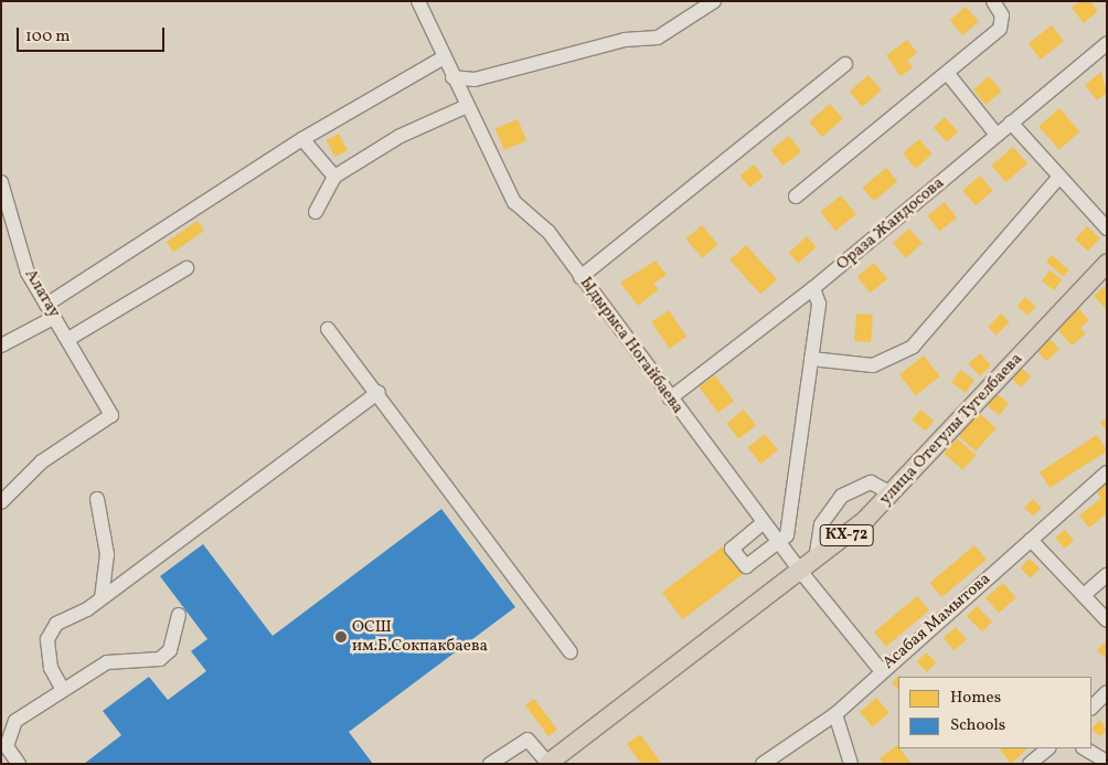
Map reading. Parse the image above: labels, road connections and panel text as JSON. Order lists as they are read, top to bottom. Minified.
{"streets":{"main road":["улица Отегулы Тугелбаева","КХ-72"],"street":["Ораза Жандосова","Алатау","Ыдырыса Ногайбаева","Асабая Мамытова"]},"crossings":[["Ораза Жандосова","Ыдырыса Ногайбаева"],["Ыдырыса Ногайбаева","улица Отегулы Тугелбаева"],["Ыдырыса Ногайбаева","Асабая Мамытова"]],"places":["ОСШ им.Б.Сокпакбаева"],"legend":["Homes","Schools"],"scale_bar":"100 m"}
